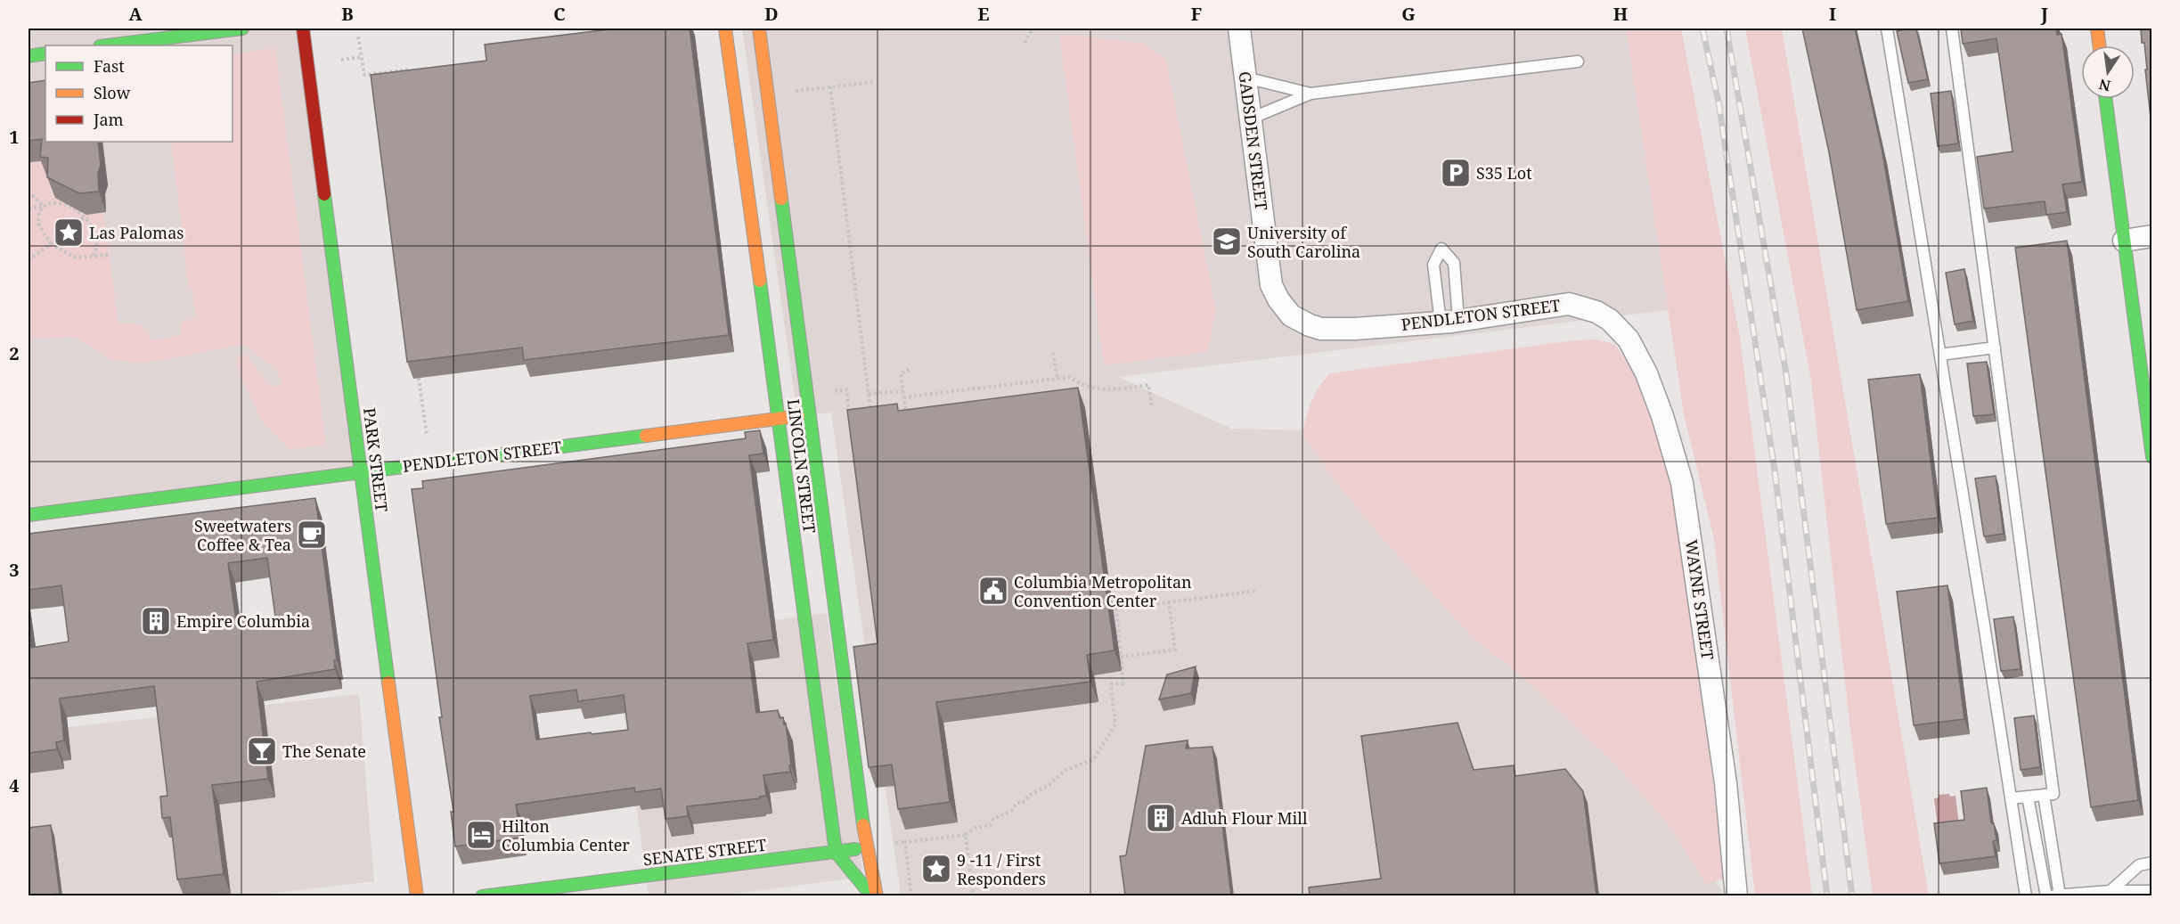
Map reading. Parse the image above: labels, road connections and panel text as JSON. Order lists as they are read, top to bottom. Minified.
{"streets":{"street":["GADSDEN STREET","PENDLETON STREET","PARK STREET","LINCOLN STREET","WAYNE STREET","SENATE STREET"]},"crossings":[["GADSDEN STREET","PENDLETON STREET"],["PENDLETON STREET","PARK STREET"],["PENDLETON STREET","LINCOLN STREET"],["PENDLETON STREET","WAYNE STREET"],["LINCOLN STREET","SENATE STREET"]],"places":{"parking":["S35 Lot"],"place":["Las Palomas","9 -11 / First Responders"],"school or university":["University of South Carolina"],"cafe":["Sweetwaters Coffee & Tea"],"public building":["Columbia Metropolitan Convention Center"],"building":["Empire Columbia","Adluh Flour Mill"],"bar":["The Senate"],"hotel":["Hilton Columbia Center"]},"legend":["Fast","Slow","Jam"],"north":"bottom","grid":{"columns":["A","B","C","D","E","F","G","H","I","J"],"rows":["1","2","3","4"]}}
